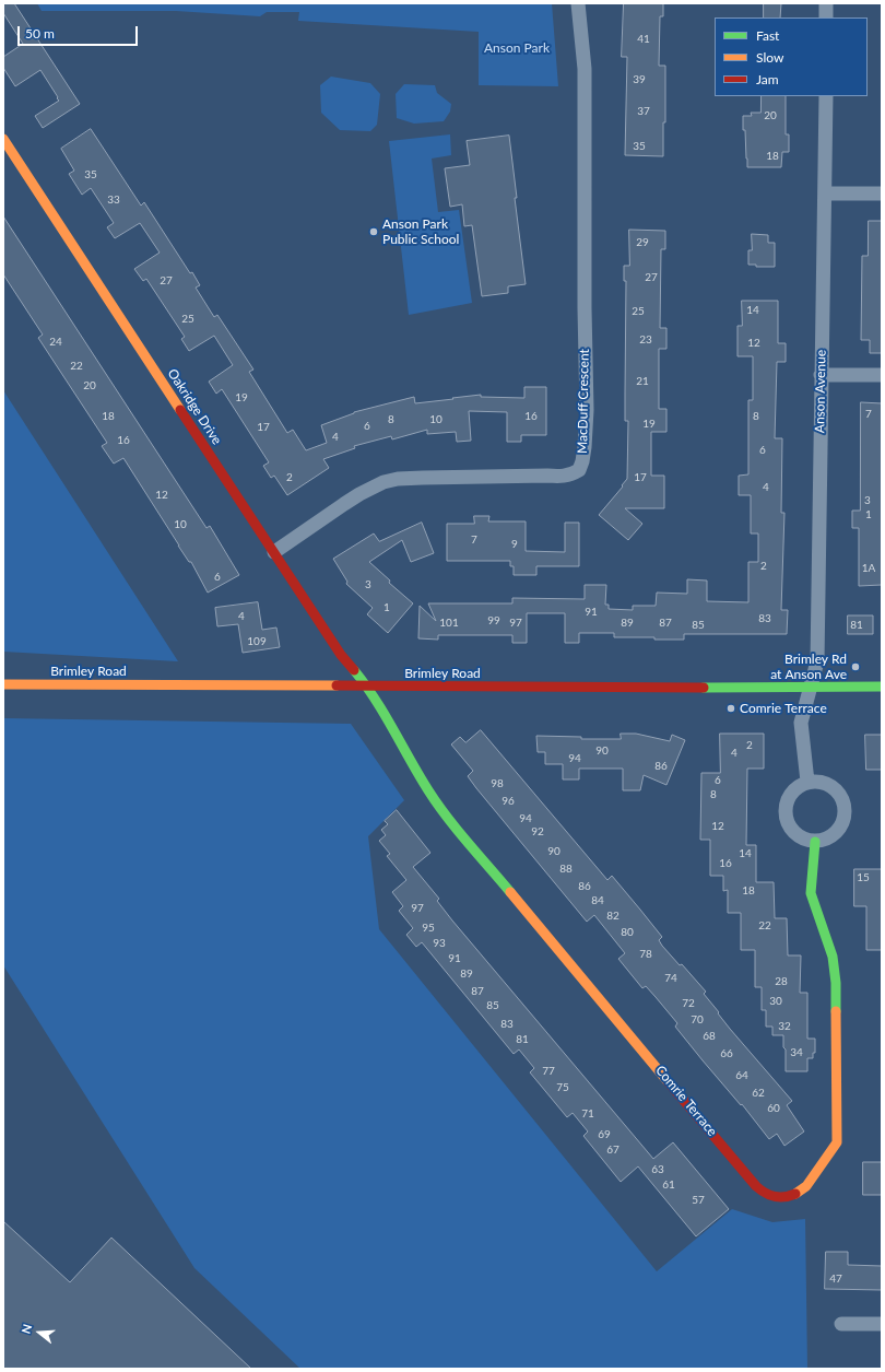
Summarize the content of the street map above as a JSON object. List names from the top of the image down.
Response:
{
  "streets": {
    "street": [
      "Anson Avenue",
      "MacDuff Crescent",
      "Oakridge Drive",
      "Brimley Road",
      "Comrie Terrace"
    ]
  },
  "crossings": [
    ["Anson Avenue", "Brimley Road"],
    ["MacDuff Crescent", "Oakridge Drive"],
    ["Oakridge Drive", "Brimley Road"],
    ["Oakridge Drive", "Comrie Terrace"],
    ["Brimley Road", "Comrie Terrace"]
  ],
  "parks": ["Anson Park"],
  "places": ["Anson Park Public School", "Brimley Rd at Anson Ave", "Comrie Terrace"],
  "house_numbers": [
    "41",
    "39",
    "37",
    "20",
    "35",
    "18",
    "35",
    "33",
    "29",
    "27",
    "27",
    "14",
    "25",
    "25",
    "23",
    "24",
    "12",
    "22",
    "21",
    "20",
    "19",
    "7",
    "18",
    "16",
    "8",
    "8",
    "10",
    "19",
    "6",
    "17",
    "4",
    "16",
    "6",
    "2",
    "17",
    "4",
    "12",
    "3",
    "1",
    "10",
    "7",
    "9",
    "2",
    "1A",
    "6",
    "3",
    "1",
    "91",
    "4",
    "83",
    "99",
    "101",
    "97",
    "89",
    "87",
    "85",
    "81",
    "109",
    "2",
    "90",
    "4",
    "94",
    "86",
    "6",
    "98",
    "8",
    "96",
    "94",
    "12",
    "92",
    "90",
    "14",
    "16",
    "88",
    "15",
    "86",
    "18",
    "84",
    "97",
    "82",
    "22",
    "95",
    "80",
    "93",
    "78",
    "91",
    "89",
    "74",
    "28",
    "87",
    "30",
    "72",
    "85",
    "70",
    "83",
    "32",
    "68",
    "81",
    "34",
    "66",
    "77",
    "64",
    "75",
    "62",
    "60",
    "71",
    "69",
    "67",
    "63",
    "61",
    "57",
    "47"
  ],
  "legend": ["Fast", "Slow", "Jam"],
  "scale_bar": "50 m",
  "north": "left"
}
